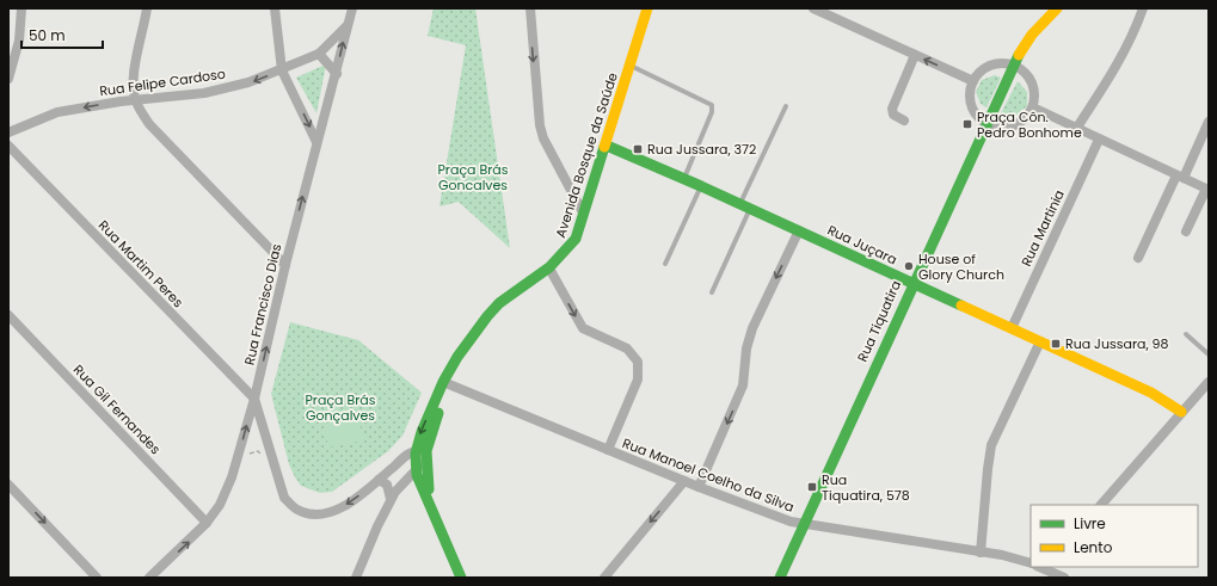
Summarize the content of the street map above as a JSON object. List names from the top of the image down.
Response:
{
  "streets": {
    "street": [
      "Rua Felipe Cardoso",
      "Avenida Bosque da Saúde",
      "Rua Martinia",
      "Rua Juçara",
      "Rua Martim Peres",
      "Rua Francisco Dias",
      "Rua Tiquatira",
      "Rua Gil Fernandes",
      "Rua Manoel Coelho da Silva"
    ]
  },
  "crossings": [
    ["Rua Felipe Cardoso", "Rua Francisco Dias"],
    ["Avenida Bosque da Saúde", "Rua Juçara"],
    ["Avenida Bosque da Saúde", "Rua Manoel Coelho da Silva"],
    ["Rua Martinia", "Rua Juçara"],
    ["Rua Juçara", "Rua Tiquatira"],
    ["Rua Martim Peres", "Rua Francisco Dias"],
    ["Rua Francisco Dias", "Rua Gil Fernandes"],
    ["Rua Tiquatira", "Rua Manoel Coelho da Silva"]
  ],
  "one_way": ["Rua Felipe Cardoso", "Rua Francisco Dias"],
  "parks": ["Praça Brás Goncalves", "Praça Brás Gonçalves"],
  "places": {
    "transit": [
      "Praça Côn. Pedro Bonhome",
      "Rua Jussara, 372",
      "Rua Jussara, 98",
      "Rua Tiquatira, 578"
    ],
    "other": ["House of Glory Church"]
  },
  "legend": ["Livre", "Lento"],
  "scale_bar": "50 m"
}
